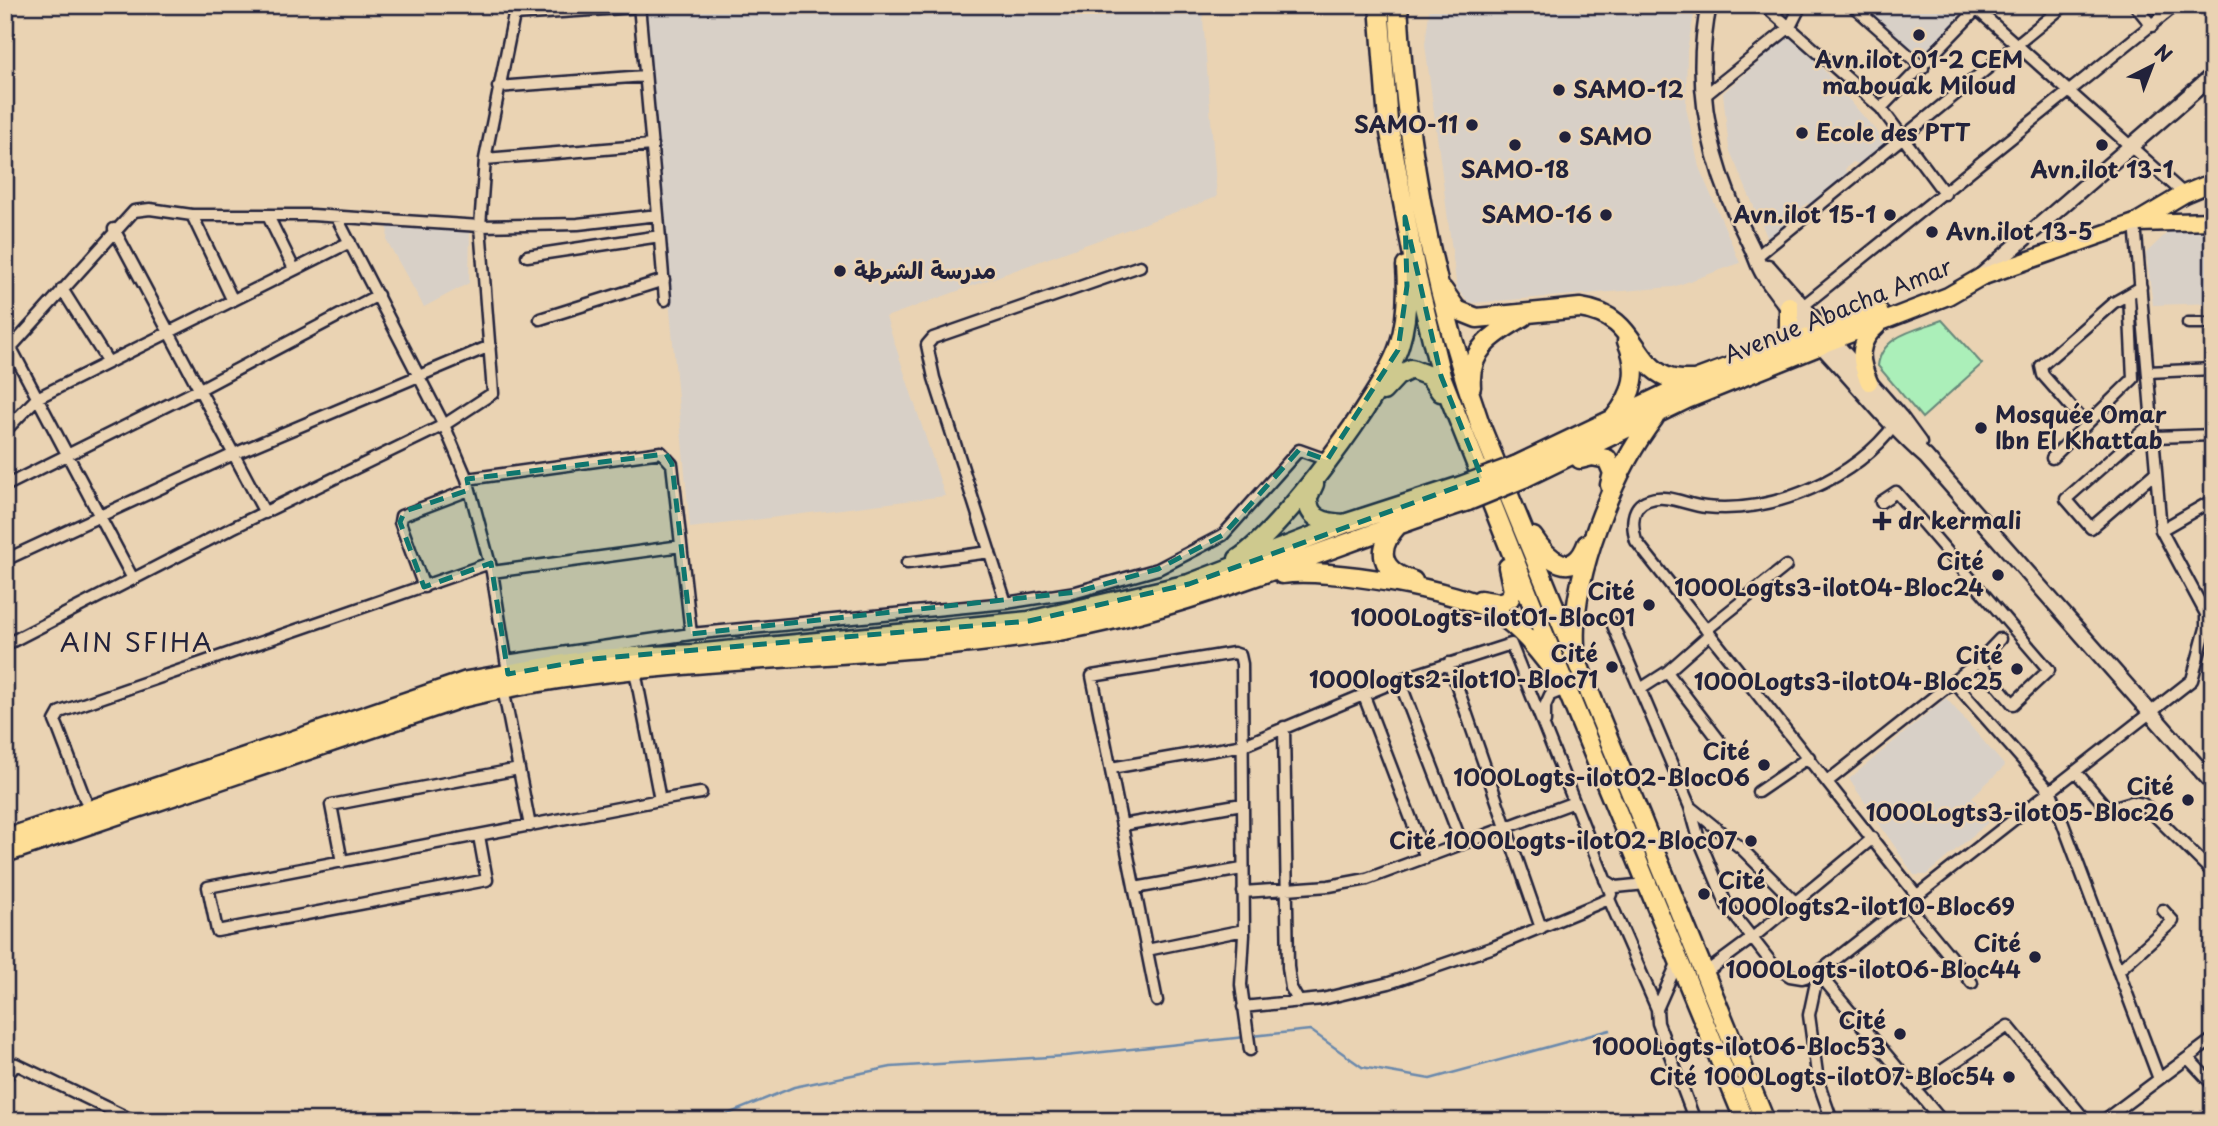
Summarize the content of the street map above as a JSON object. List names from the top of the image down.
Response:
{
  "streets": {
    "highway": ["Avenue Abacha Amar"]
  },
  "districts": ["AIN SFIHA"],
  "places": {
    "other": [
      "Avn.ilot 01-2 CEM mabouak Miloud",
      "SAMO-12",
      "SAMO-11",
      "Ecole des PTT",
      "SAMO",
      "SAMO-18",
      "Avn.ilot 13-1",
      "SAMO-16",
      "Avn.ilot 15-1",
      "Avn.ilot 13-5",
      "مدرسة الشرطة",
      "Mosquée Omar Ibn El Khattab",
      "Cité 1000Logts3-ilot04-Bloc24",
      "Cité 1000Logts-ilot01-Bloc01",
      "Cité 1000logts2-ilot10-Bloc71",
      "Cité 1000Logts3-ilot04-Bloc25",
      "Cité 1000Logts-ilot02-Bloc06",
      "Cité 1000Logts3-ilot05-Bloc26",
      "Cité 1000Logts-ilot02-Bloc07",
      "Cité 1000logts2-ilot10-Bloc69",
      "Cité 1000Logts-ilot06-Bloc44",
      "Cité 1000Logts-ilot06-Bloc53",
      "Cité 1000Logts-ilot07-Bloc54"
    ],
    "health": ["dr kermali"]
  },
  "north": "top right"
}
